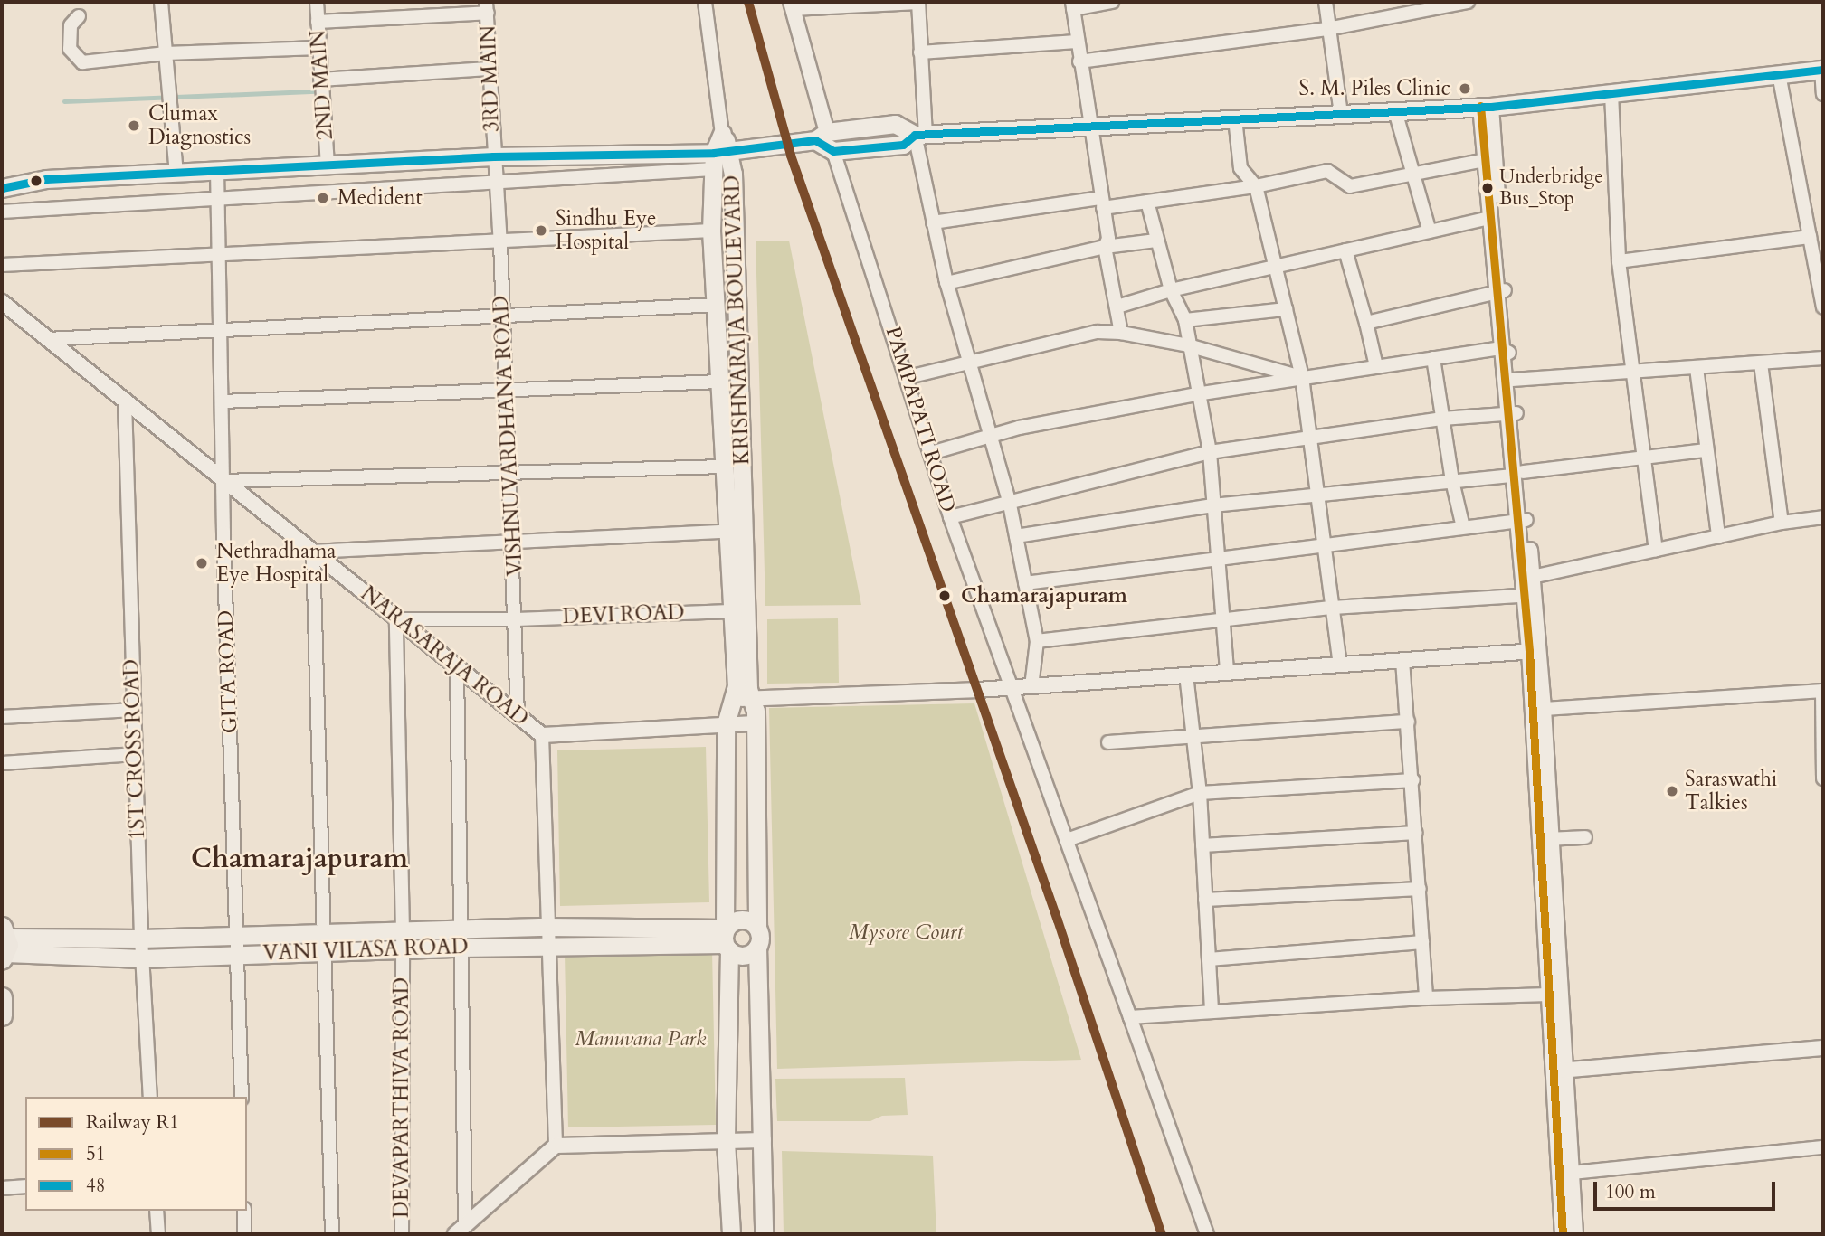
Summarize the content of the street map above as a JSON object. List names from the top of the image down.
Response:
{
  "streets": {
    "main road": ["KRISHNARAJA BOULEVARD", "VANI VILASA ROAD"],
    "street": [
      "3RD MAIN",
      "2ND MAIN",
      "PAMPAPATI ROAD",
      "VISHNUVARDHANA ROAD",
      "DEVI ROAD",
      "NARASARAJA ROAD",
      "GITA ROAD",
      "1ST CROSS ROAD",
      "DEVAPARTHIVA ROAD"
    ]
  },
  "crossings": [
    ["3RD MAIN", "VISHNUVARDHANA ROAD"],
    ["KRISHNARAJA BOULEVARD", "DEVI ROAD"],
    ["KRISHNARAJA BOULEVARD", "NARASARAJA ROAD"],
    ["KRISHNARAJA BOULEVARD", "VANI VILASA ROAD"],
    ["VISHNUVARDHANA ROAD", "DEVI ROAD"],
    ["VISHNUVARDHANA ROAD", "NARASARAJA ROAD"],
    ["DEVI ROAD", "NARASARAJA ROAD"],
    ["DEVI ROAD", "DEVAPARTHIVA ROAD"],
    ["NARASARAJA ROAD", "GITA ROAD"],
    ["NARASARAJA ROAD", "1ST CROSS ROAD"],
    ["NARASARAJA ROAD", "DEVAPARTHIVA ROAD"],
    ["GITA ROAD", "VANI VILASA ROAD"],
    ["1ST CROSS ROAD", "VANI VILASA ROAD"],
    ["VANI VILASA ROAD", "DEVAPARTHIVA ROAD"]
  ],
  "districts": ["Chamarajapuram"],
  "parks": ["Mysore Court", "Manuvana Park"],
  "places": [
    "S. M. Piles Clinic",
    "Clumax Diagnostics",
    "Underbridge Bus_Stop",
    "Medident",
    "Sindhu Eye Hospital",
    "Nethradhama Eye Hospital",
    "Chamarajapuram",
    "Saraswathi Talkies"
  ],
  "lines": ["rail line R1", "transit line 48", "transit line 51"],
  "legend": ["Railway R1", "51", "48"],
  "scale_bar": "100 m"
}
